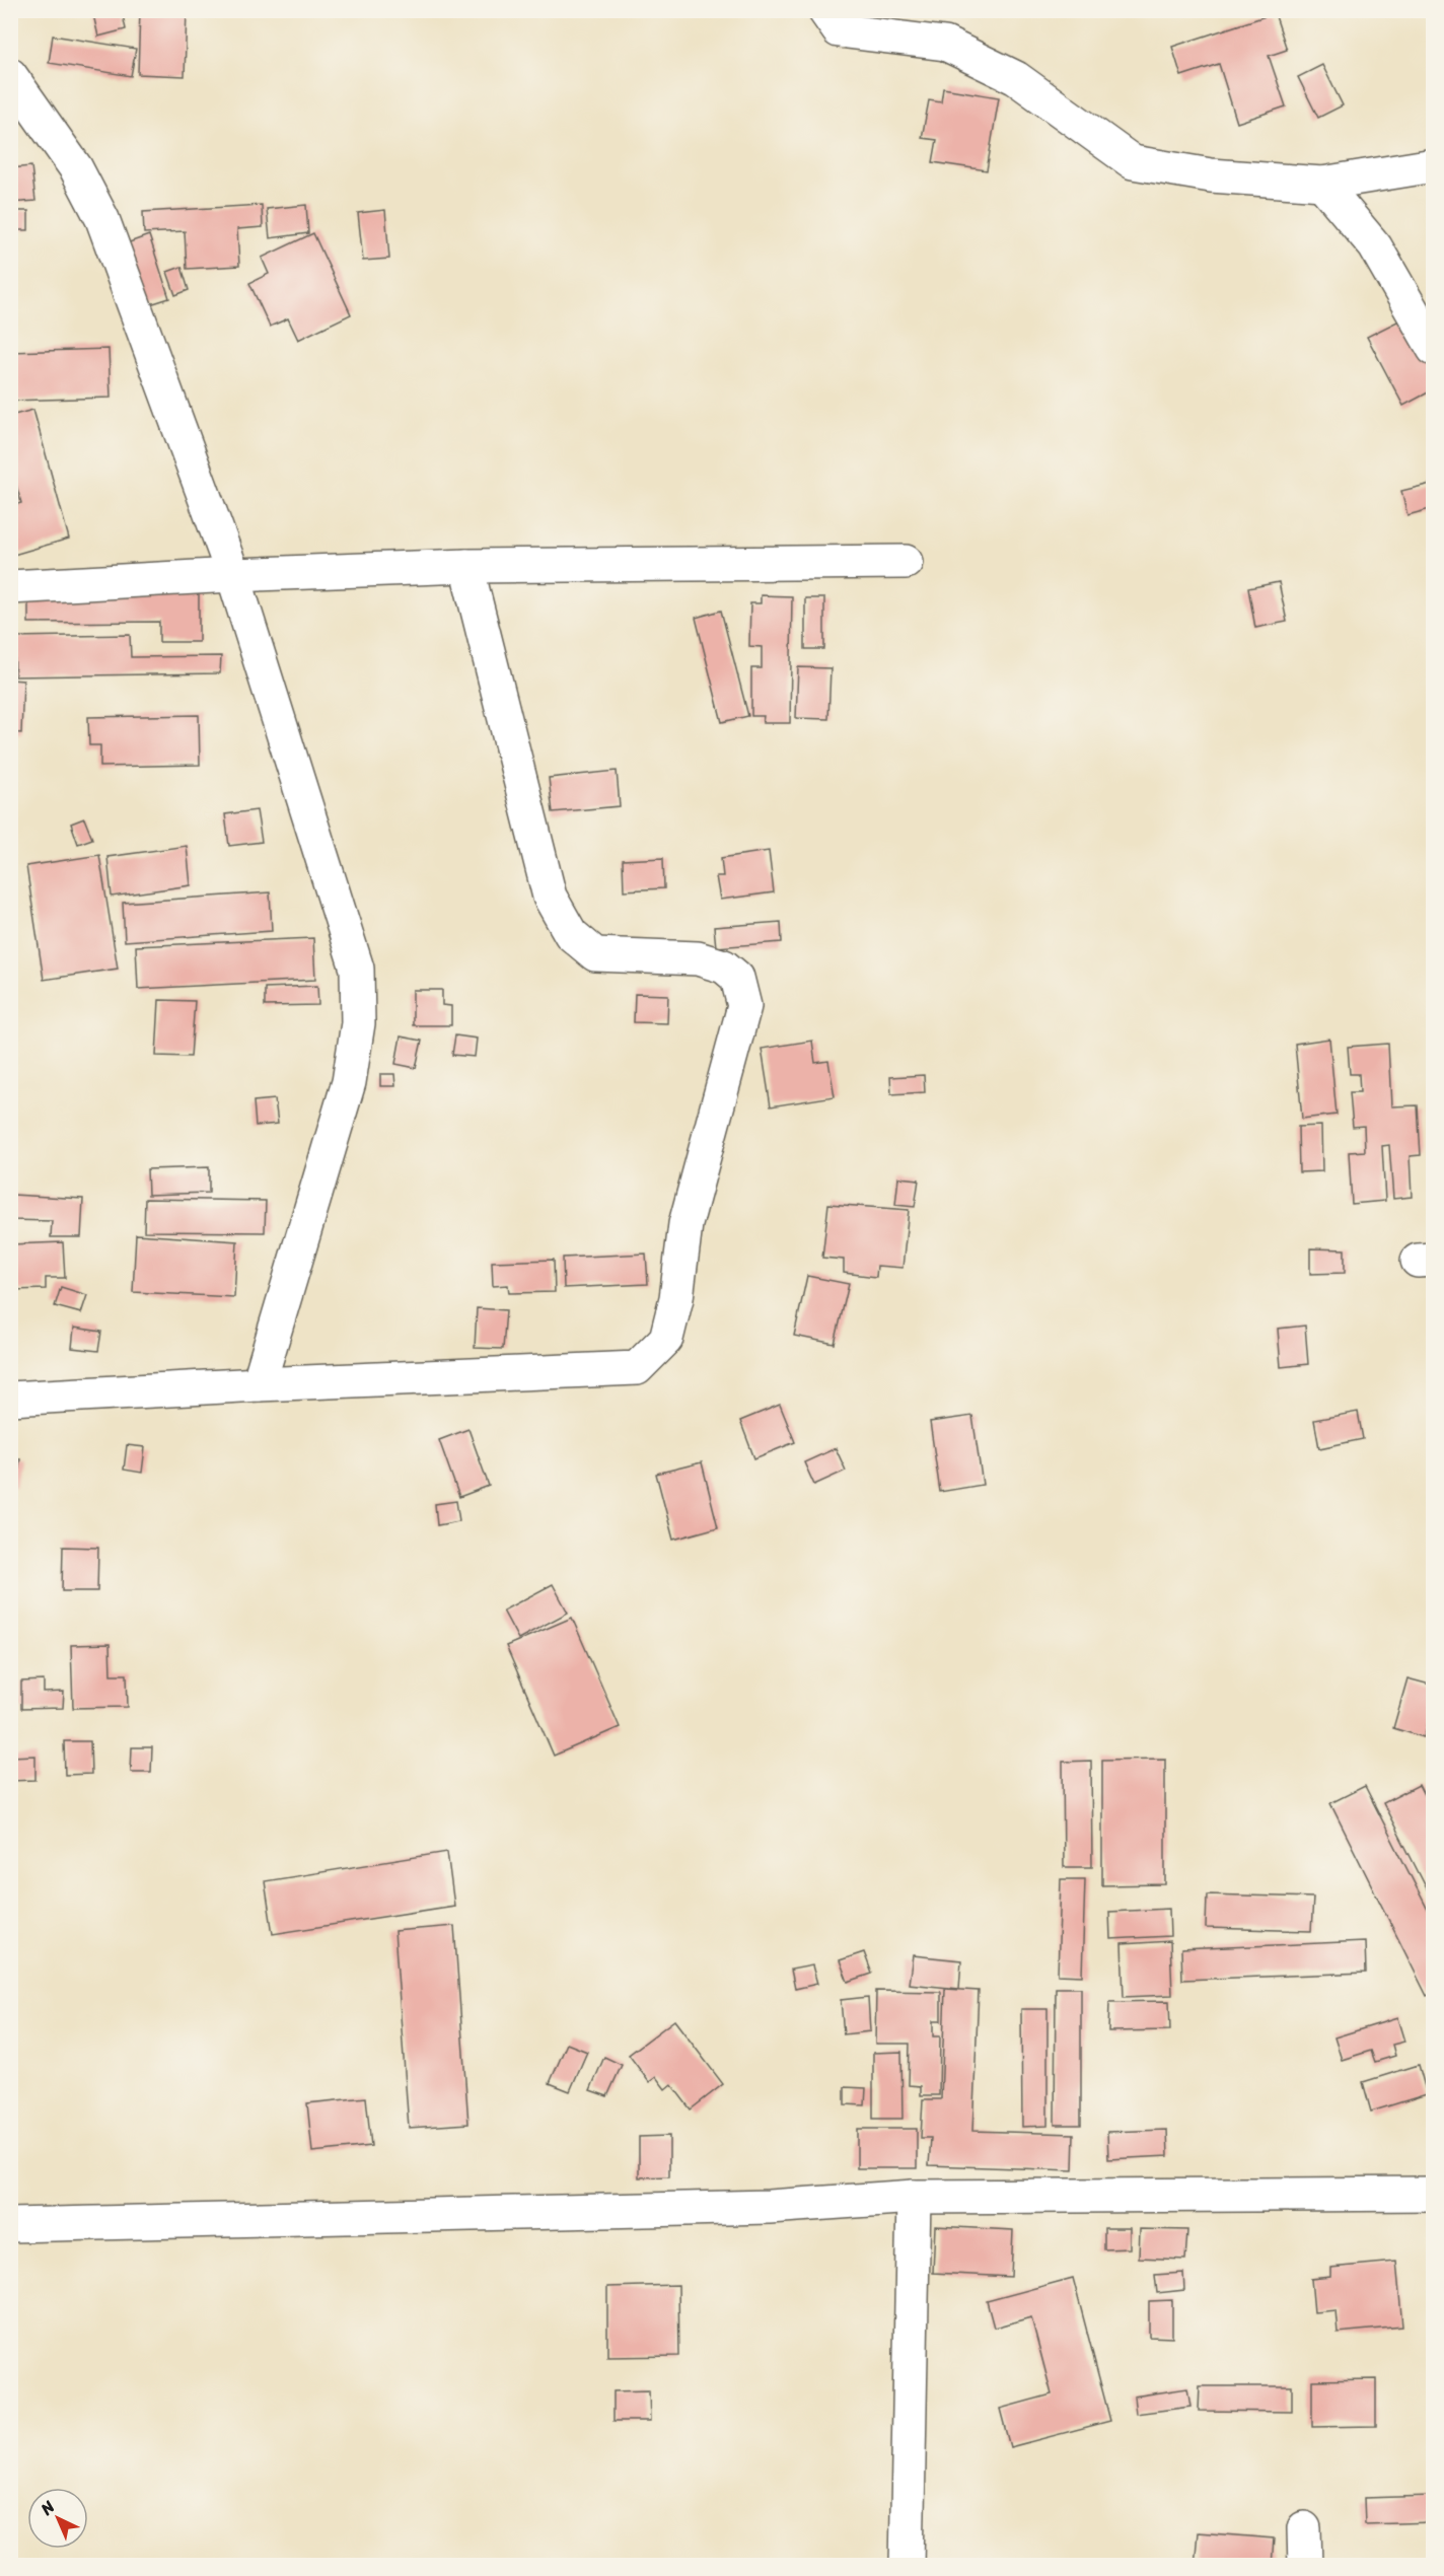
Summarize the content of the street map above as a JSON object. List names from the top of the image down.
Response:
{
  "north": "top left"
}
